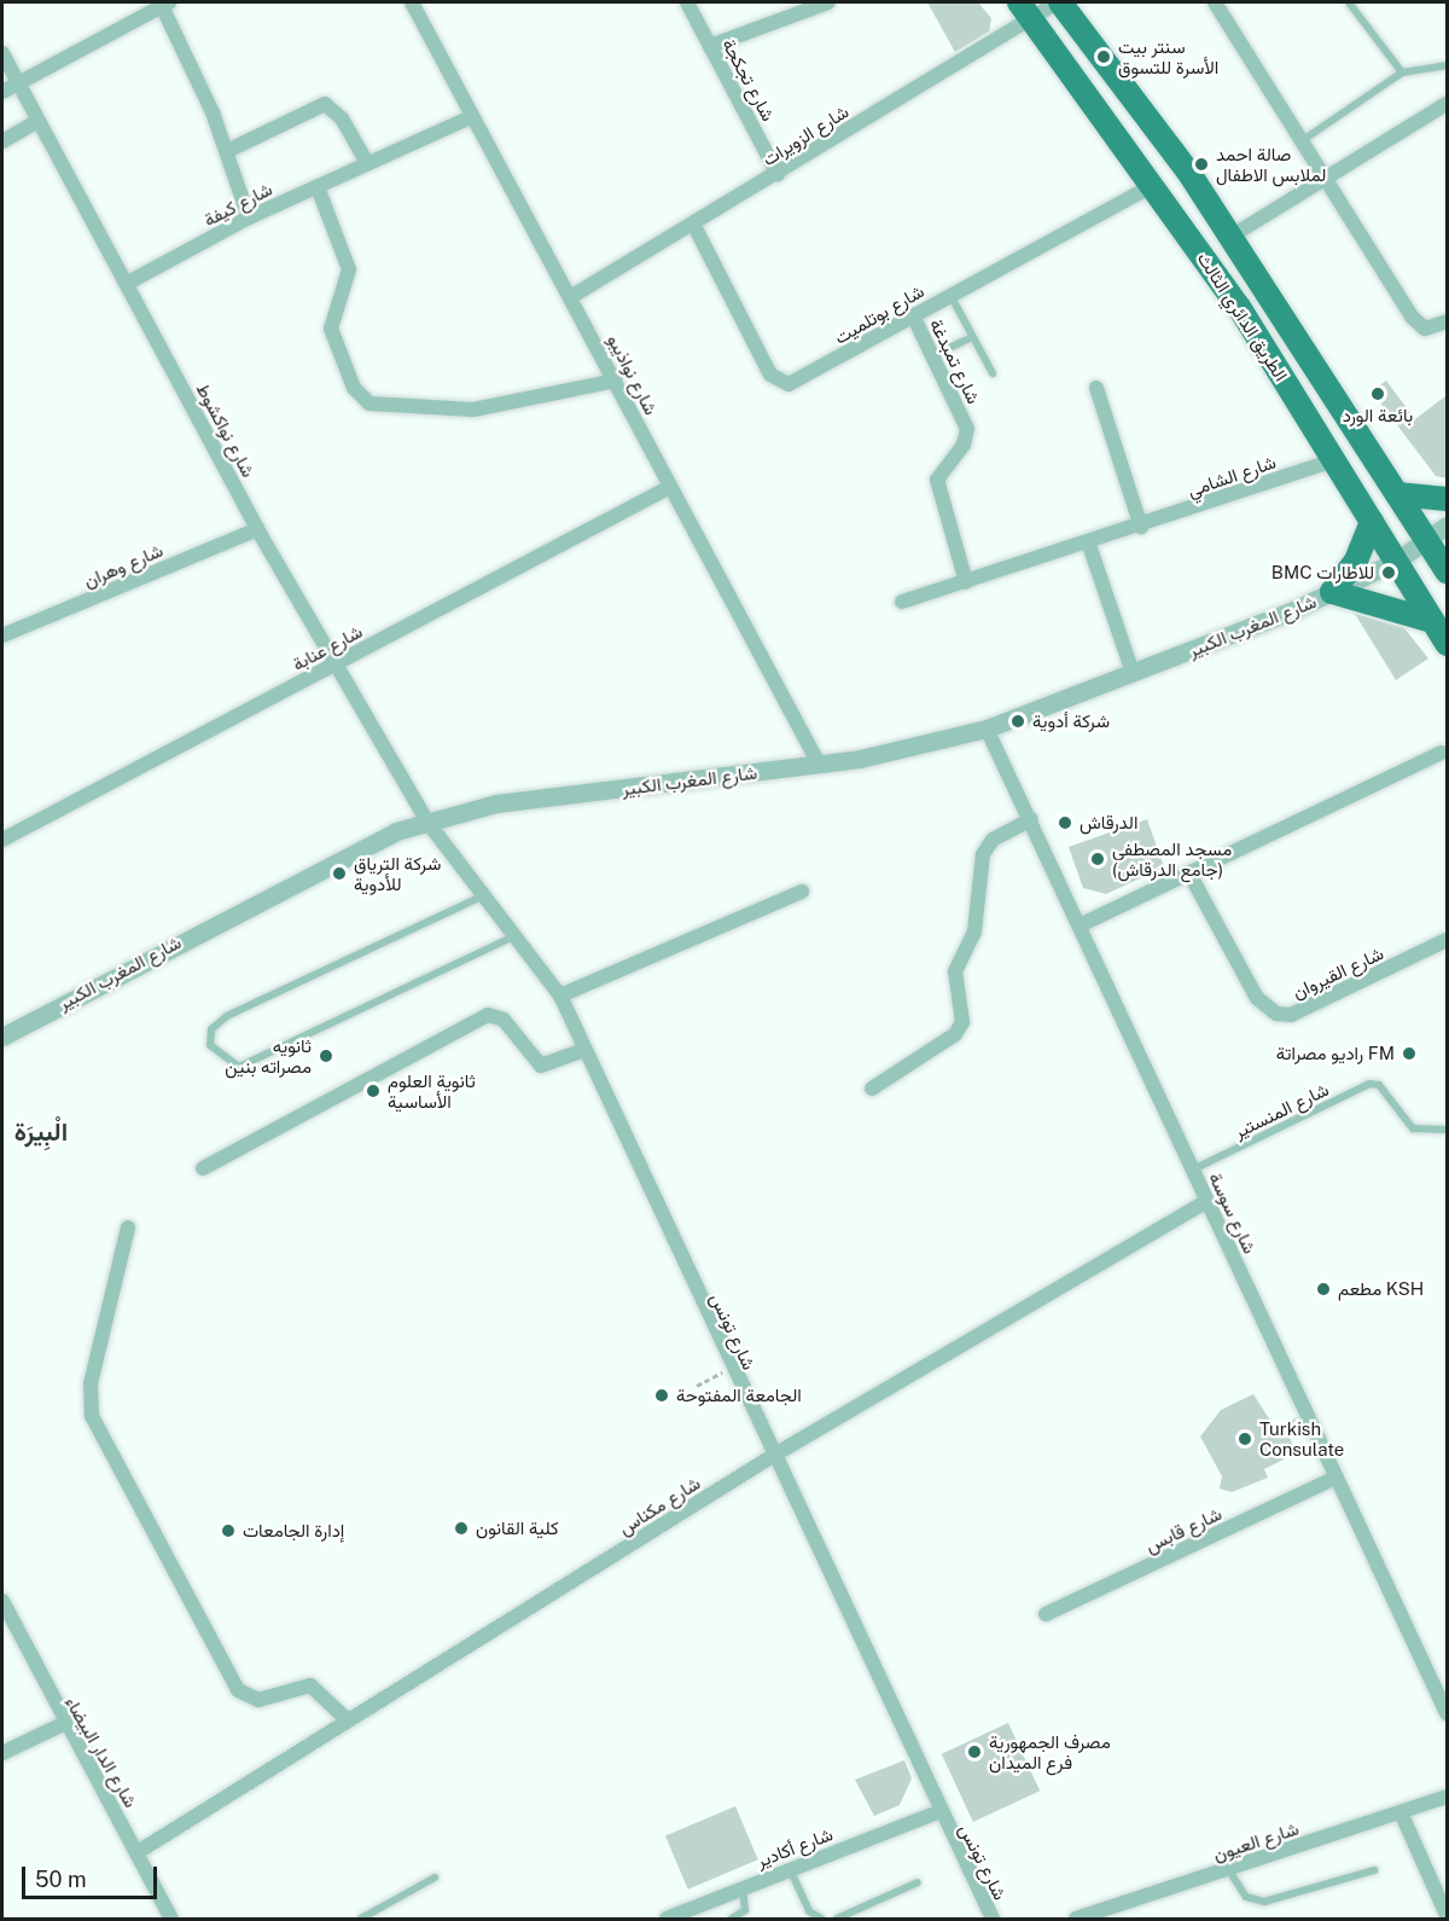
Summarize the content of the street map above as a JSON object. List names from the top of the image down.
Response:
{
  "streets": {
    "main road": ["الطريق الدائري الثالث"],
    "street": [
      "شارع تجكجة",
      "شارع الزويرات",
      "شارع كيفة",
      "شارع بوتلميت",
      "شارع تمبدغة",
      "شارع نواذيبو",
      "شارع نواكشوط",
      "شارع الشامي",
      "شارع وهران",
      "شارع المغرب الكبير",
      "شارع عنابة",
      "شارع القيروان",
      "شارع سوسة",
      "شارع تونس",
      "شارع مكناس",
      "شارع قابس",
      "شارع الدار البيضاء",
      "شارع العيون",
      "شارع أكادير"
    ],
    "lane": ["شارع المنستير"]
  },
  "crossings": [
    ["شارع تجكجة", "شارع الزويرات"],
    ["شارع الزويرات", "شارع بوتلميت"],
    ["شارع الزويرات", "الطريق الدائري الثالث"],
    ["شارع الزويرات", "شارع نواذيبو"],
    ["شارع كيفة", "شارع نواذيبو"],
    ["شارع كيفة", "شارع نواكشوط"],
    ["شارع بوتلميت", "الطريق الدائري الثالث"],
    ["شارع بوتلميت", "شارع تمبدغة"],
    ["الطريق الدائري الثالث", "شارع الشامي"],
    ["الطريق الدائري الثالث", "شارع المغرب الكبير"],
    ["شارع تمبدغة", "شارع الشامي"],
    ["شارع نواذيبو", "شارع المغرب الكبير"],
    ["شارع نواذيبو", "شارع عنابة"],
    ["شارع نواكشوط", "شارع وهران"],
    ["شارع نواكشوط", "شارع المغرب الكبير"],
    ["شارع نواكشوط", "شارع عنابة"],
    ["شارع نواكشوط", "شارع تونس"],
    ["شارع المغرب الكبير", "شارع سوسة"],
    ["شارع المغرب الكبير", "شارع تونس"],
    ["شارع المنستير", "شارع سوسة"],
    ["شارع سوسة", "شارع مكناس"],
    ["شارع سوسة", "شارع قابس"],
    ["شارع تونس", "شارع مكناس"],
    ["شارع تونس", "شارع أكادير"],
    ["شارع مكناس", "شارع الدار البيضاء"]
  ],
  "districts": ["الْبِيرَة"],
  "places": [
    "سنتر بيت الأسرة للتسوق",
    "صالة احمد لملابس الاطفال",
    "بائعة الورد",
    "BMC للاطارات",
    "شركة أدوية",
    "الدرقاش",
    "مسجد المصطفى (جامع الدرقاش)",
    "شركة الترياق للأدوية",
    "راديو مصراتة FM",
    "ثانويه مصراته بنين",
    "ثانوية العلوم الأساسية",
    "مطعم KSH",
    "الجامعة المفتوحة",
    "Turkish Consulate",
    "كلية القانون",
    "إدارة الجامعات",
    "مصرف الجمهورية فرع الميدان"
  ],
  "scale_bar": "50 m"
}
